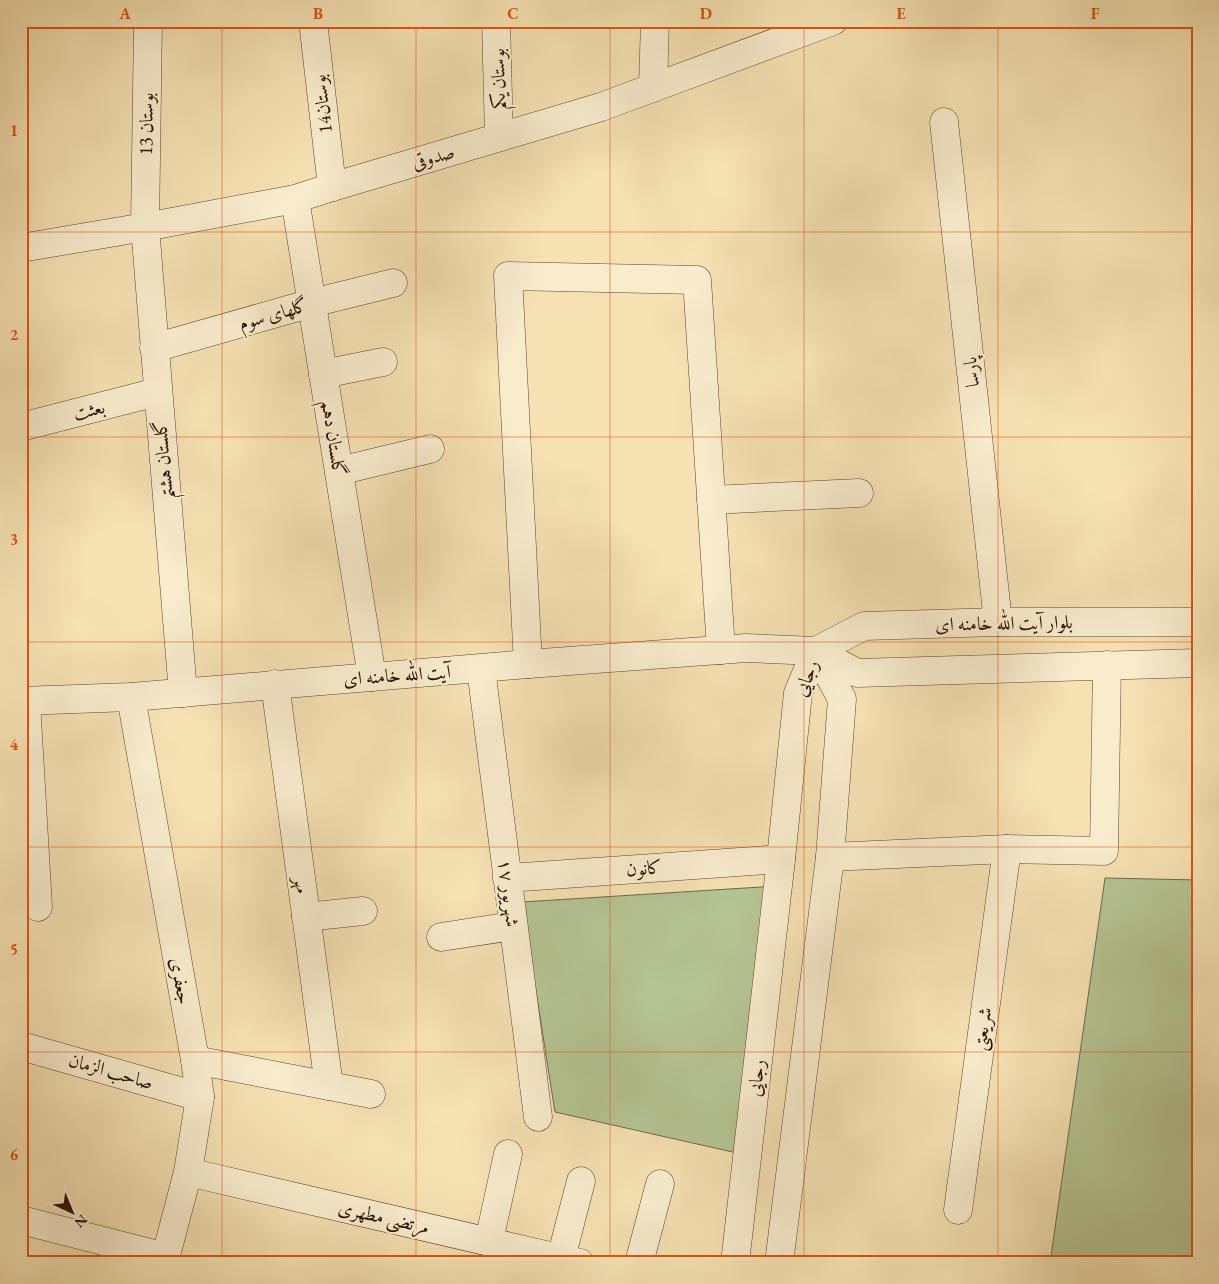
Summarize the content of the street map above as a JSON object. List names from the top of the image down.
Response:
{
  "streets": {
    "street": [
      "بوستان یکم",
      "بوستان14",
      "بوستان 13",
      "صدوقی",
      "گلهای سوم",
      "پارسا",
      "بعثت",
      "گلستان دهم",
      "گلستان هشتم",
      "بلوار آیت الله خامنه ای",
      "آیت الله خامنه ای",
      "رجایی",
      "کانون",
      "مهر",
      "۱۷ شهریور",
      "جعفری",
      "شریعتی",
      "صاحب الزمان",
      "مرتضی مطهری"
    ]
  },
  "crossings": [
    ["بوستان یکم", "صدوقی"],
    ["بوستان14", "صدوقی"],
    ["بوستان 13", "صدوقی"],
    ["بوستان 13", "گلستان هشتم"],
    ["صدوقی", "گلستان دهم"],
    ["صدوقی", "گلستان هشتم"],
    ["گلهای سوم", "گلستان دهم"],
    ["گلهای سوم", "گلستان هشتم"],
    ["پارسا", "بلوار آیت الله خامنه ای"],
    ["بعثت", "گلستان هشتم"],
    ["گلستان دهم", "آیت الله خامنه ای"],
    ["گلستان هشتم", "آیت الله خامنه ای"],
    ["بلوار آیت الله خامنه ای", "آیت الله خامنه ای"],
    ["بلوار آیت الله خامنه ای", "رجایی"],
    ["آیت الله خامنه ای", "مهر"],
    ["آیت الله خامنه ای", "۱۷ شهریور"],
    ["آیت الله خامنه ای", "جعفری"],
    ["رجایی", "کانون"],
    ["کانون", "۱۷ شهریور"],
    ["جعفری", "صاحب الزمان"],
    ["جعفری", "مرتضی مطهری"]
  ],
  "north": "bottom right",
  "grid": {
    "columns": [
      "A",
      "B",
      "C",
      "D",
      "E",
      "F"
    ],
    "rows": [
      "1",
      "2",
      "3",
      "4",
      "5",
      "6"
    ]
  }
}
